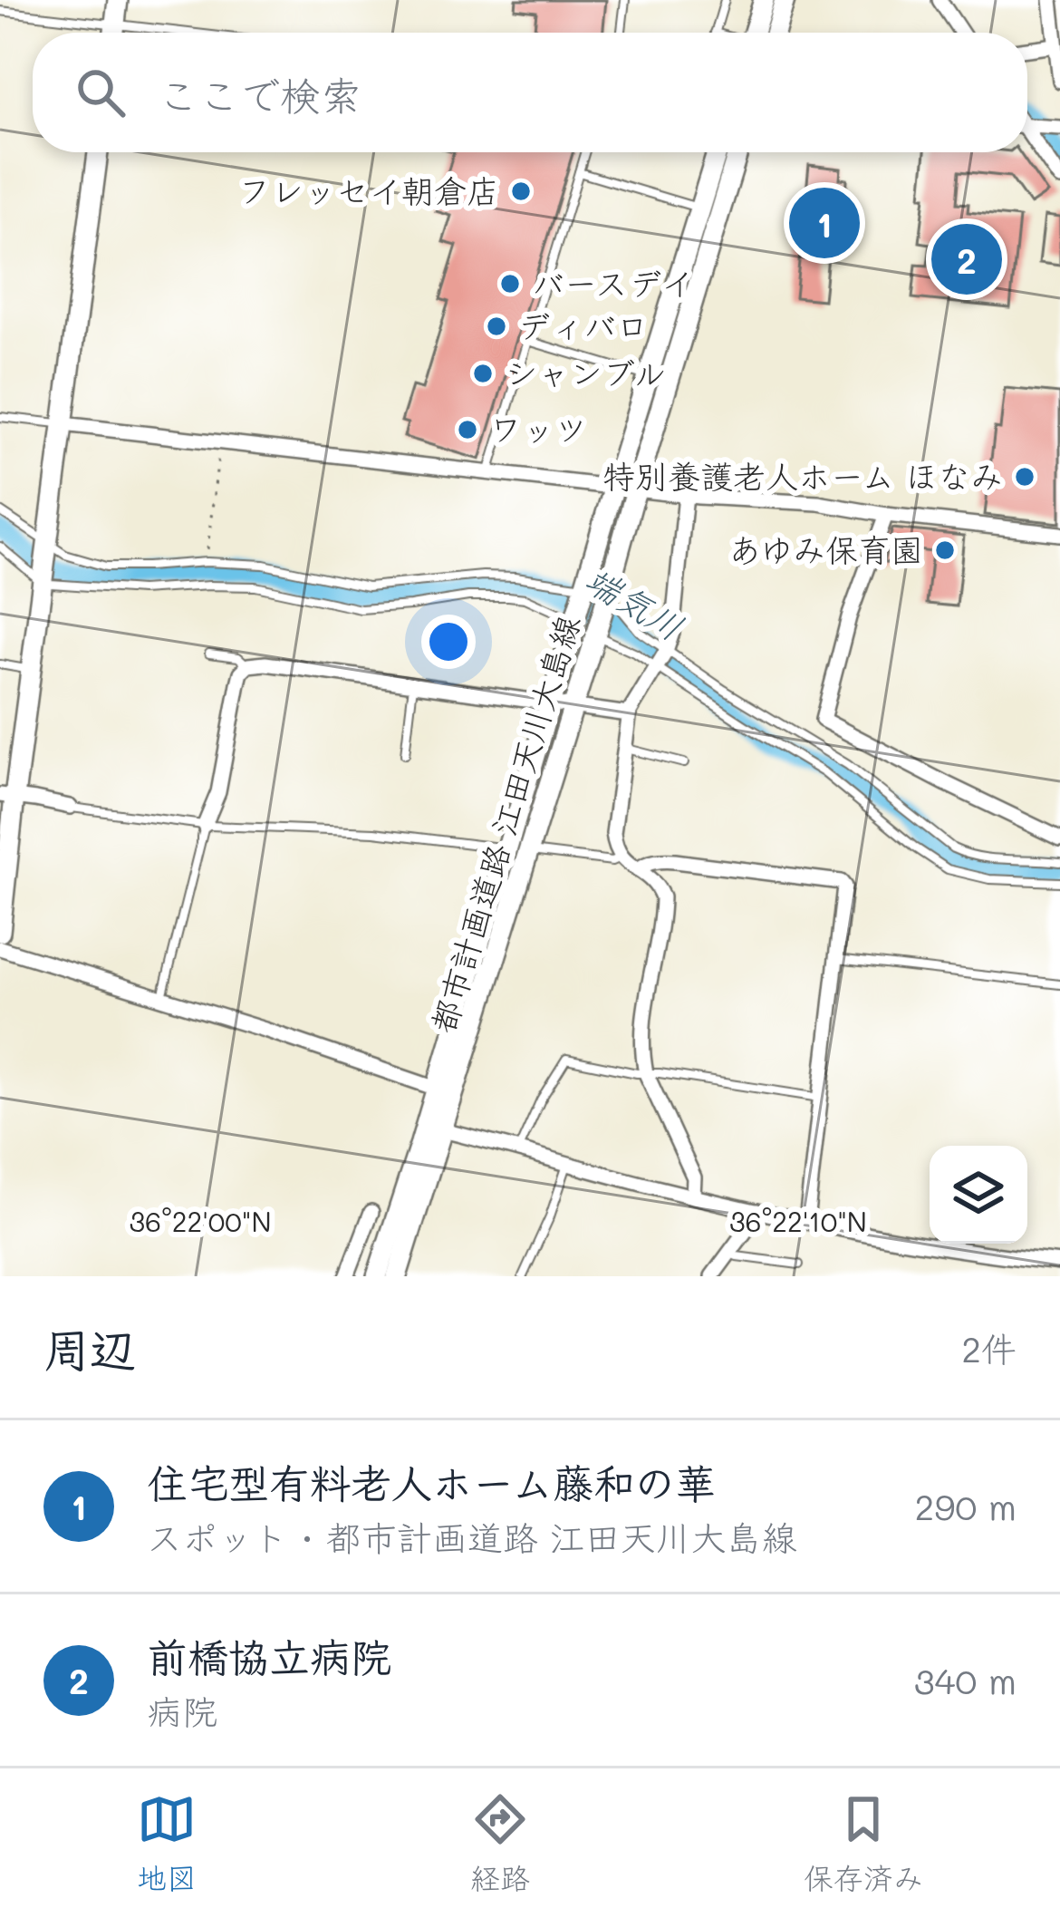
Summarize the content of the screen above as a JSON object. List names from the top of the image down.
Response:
{
  "streets": {
    "street": ["都市計画道路 江田天川大島線"]
  },
  "water": ["端気川"],
  "places": [
    "フレッセイ朝倉店",
    "バースデイ",
    "ディバロ",
    "シャンブル",
    "ワッツ",
    "特別養護老人ホーム ほなみ",
    "あゆみ保育園"
  ],
  "page": {
    "search": "ここで検索",
    "pins": ["1", "2"],
    "heading": ["周辺", "2件"],
    "list": [
      {
        "mark": "1",
        "name": "住宅型有料老人ホーム藤和の華",
        "note": "スポット · 都市計画道路 江田天川大島線",
        "value": "290 m"
      },
      {
        "mark": "2",
        "name": "前橋協立病院",
        "note": "病院",
        "value": "340 m"
      }
    ],
    "nav": ["地図", "経路", "保存済み"]
  },
  "coordinates": ["36°22'00\"N", "36°22'10\"N"]
}
